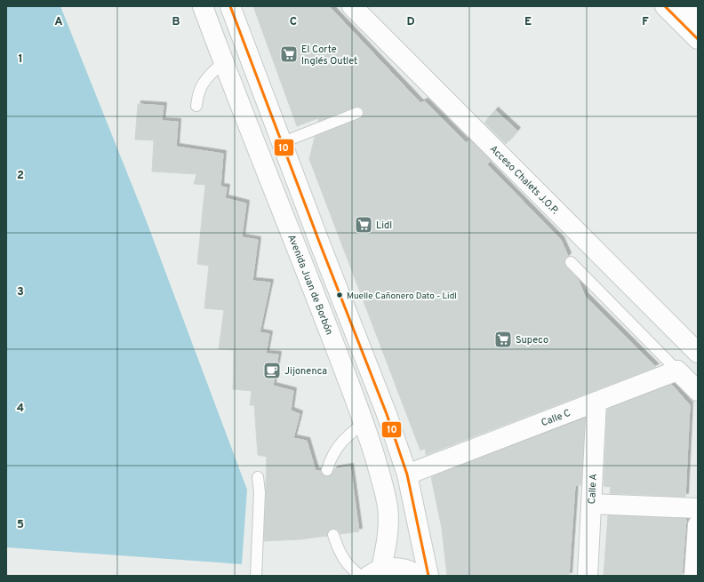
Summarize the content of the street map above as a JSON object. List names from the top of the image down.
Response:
{
  "streets": {
    "street": [
      "Acceso Chalets J.O.P.",
      "Avenida Juan de Borbón",
      "Calle C",
      "Calle A"
    ]
  },
  "crossings": [
    ["Calle C", "Calle A"]
  ],
  "places": {
    "supermarket": ["El Corte Inglés Outlet", "Lidl", "Supeco"],
    "other": ["Muelle Cañonero Dato - Lidl"],
    "cafe": ["Jijonenca"]
  },
  "lines": ["transit line 10"],
  "grid": {
    "columns": [
      "A",
      "B",
      "C",
      "D",
      "E",
      "F"
    ],
    "rows": [
      "1",
      "2",
      "3",
      "4",
      "5"
    ]
  }
}
